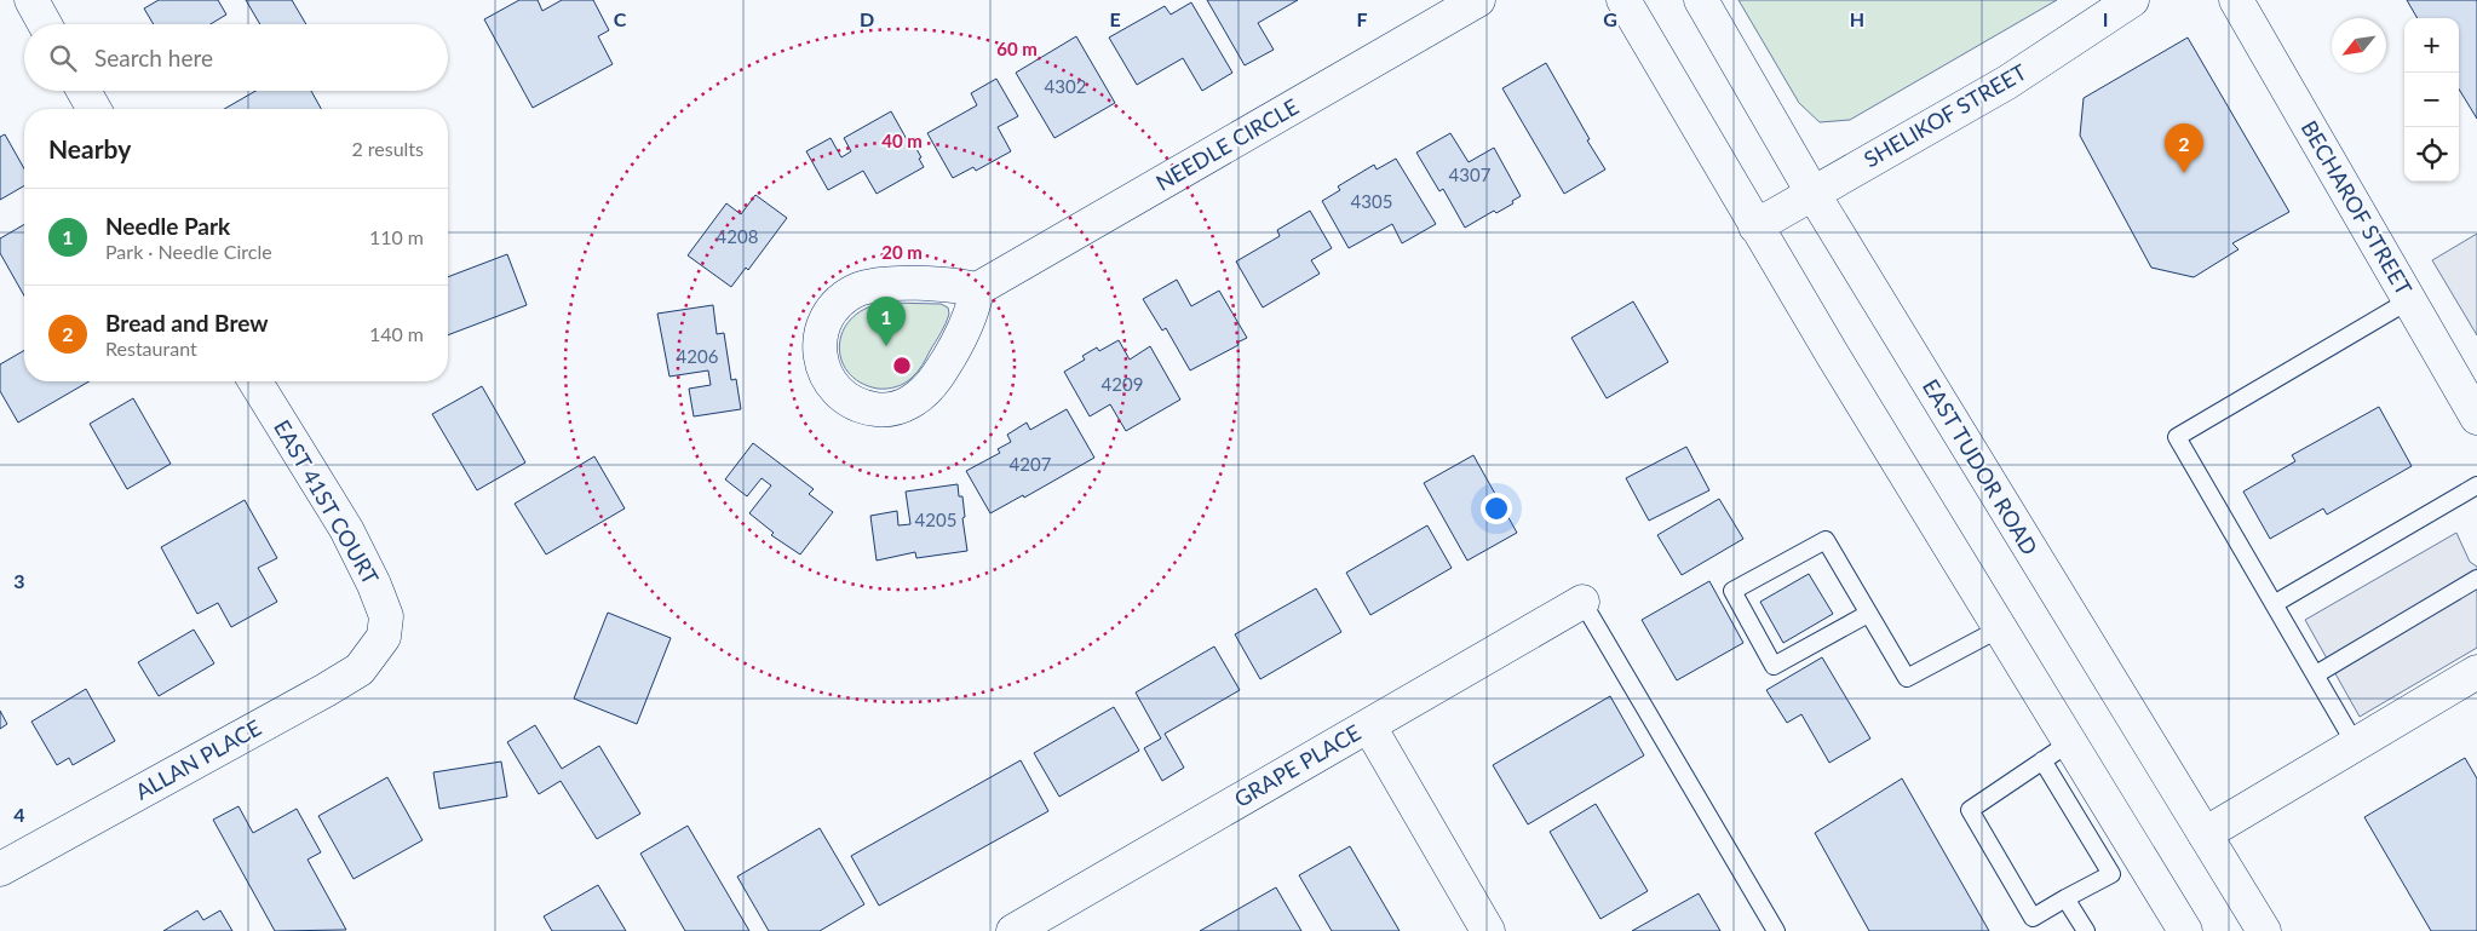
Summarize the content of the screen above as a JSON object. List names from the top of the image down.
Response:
{
  "streets": {
    "street": [
      "SHELIKOF STREET",
      "NEEDLE CIRCLE",
      "BECHAROF STREET",
      "EAST TUDOR ROAD",
      "EAST 41ST COURT",
      "ALLAN PLACE",
      "GRAPE PLACE"
    ]
  },
  "crossings": [
    ["SHELIKOF STREET", "EAST TUDOR ROAD"],
    ["EAST 41ST COURT", "ALLAN PLACE"]
  ],
  "house_numbers": [
    "4302",
    "4307",
    "4305",
    "4208",
    "4206",
    "4209",
    "4207",
    "4205"
  ],
  "north": "bottom left",
  "page": {
    "map_buttons": ["+", "−"],
    "search": "Search here",
    "heading": ["Nearby", "2 results"],
    "pins": ["2", "1"],
    "list": [
      {
        "mark": "1",
        "name": "Needle Park",
        "note": "Park · Needle Circle",
        "value": "110 m"
      },
      {
        "mark": "2",
        "name": "Bread and Brew",
        "note": "Restaurant",
        "value": "140 m"
      }
    ]
  },
  "grid": {
    "columns": [
      "C",
      "D",
      "E",
      "F",
      "G",
      "H",
      "I"
    ],
    "rows": ["3", "4"]
  },
  "rings": ["60 m", "40 m", "20 m"]
}
